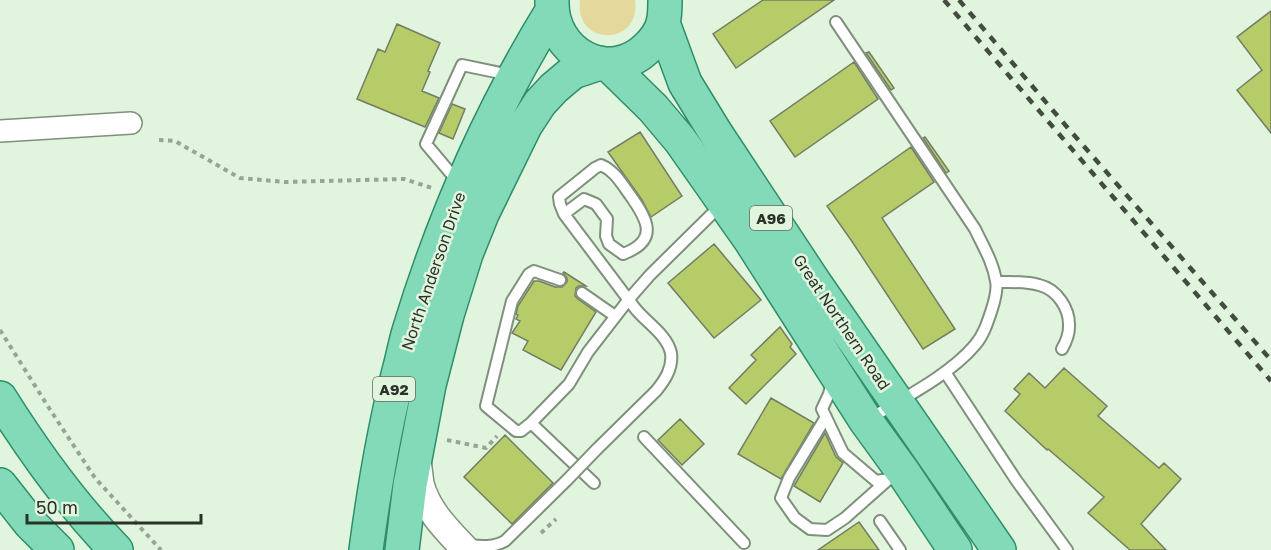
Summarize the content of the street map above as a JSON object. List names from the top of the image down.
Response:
{
  "streets": {
    "main road": [
      "A96",
      "North Anderson Drive",
      "Great Northern Road",
      "A92"
    ]
  },
  "crossings": [
    ["A96", "North Anderson Drive"],
    ["A96", "Great Northern Road"],
    ["A96", "A92"],
    ["North Anderson Drive", "A92"],
    ["Great Northern Road", "A92"]
  ],
  "scale_bar": "50 m"
}
